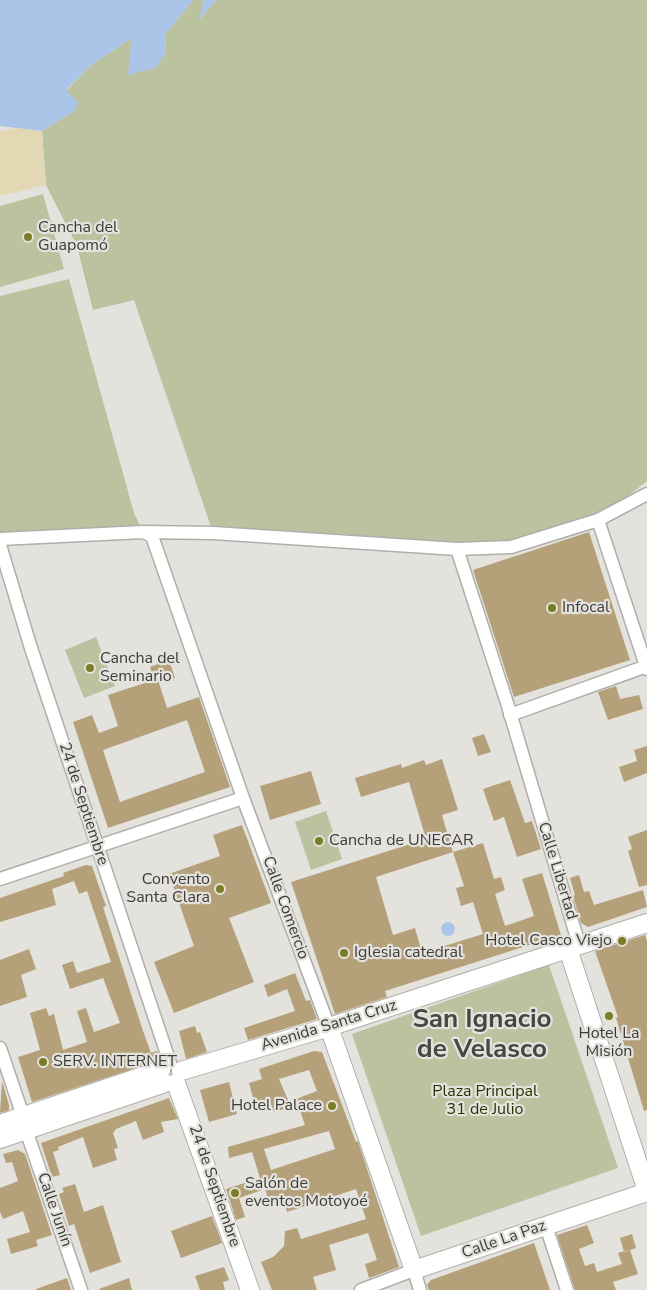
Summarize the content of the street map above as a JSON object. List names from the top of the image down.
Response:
{
  "streets": {
    "main road": [
      "24 de Septiembre",
      "Calle Comercio",
      "Avenida Santa Cruz",
      "Calle La Paz"
    ],
    "street": ["Calle Libertad", "Calle Junín"]
  },
  "crossings": [
    ["24 de Septiembre", "Avenida Santa Cruz"],
    ["Calle Libertad", "Avenida Santa Cruz"],
    ["Calle Comercio", "Avenida Santa Cruz"],
    ["Calle Comercio", "Calle La Paz"],
    ["Avenida Santa Cruz", "Calle Junín"]
  ],
  "districts": ["San Ignacio de Velasco"],
  "parks": ["Plaza Principal 31 de Julio"],
  "places": [
    "Cancha del Guapomó",
    "Infocal",
    "Cancha del Seminario",
    "Cancha de UNECAR",
    "Convento Santa Clara",
    "Hotel Casco Viejo",
    "Iglesia catedral",
    "Hotel La Misión",
    "SERV. INTERNET",
    "Hotel Palace",
    "Salón de eventos Motoyoé"
  ]
}
